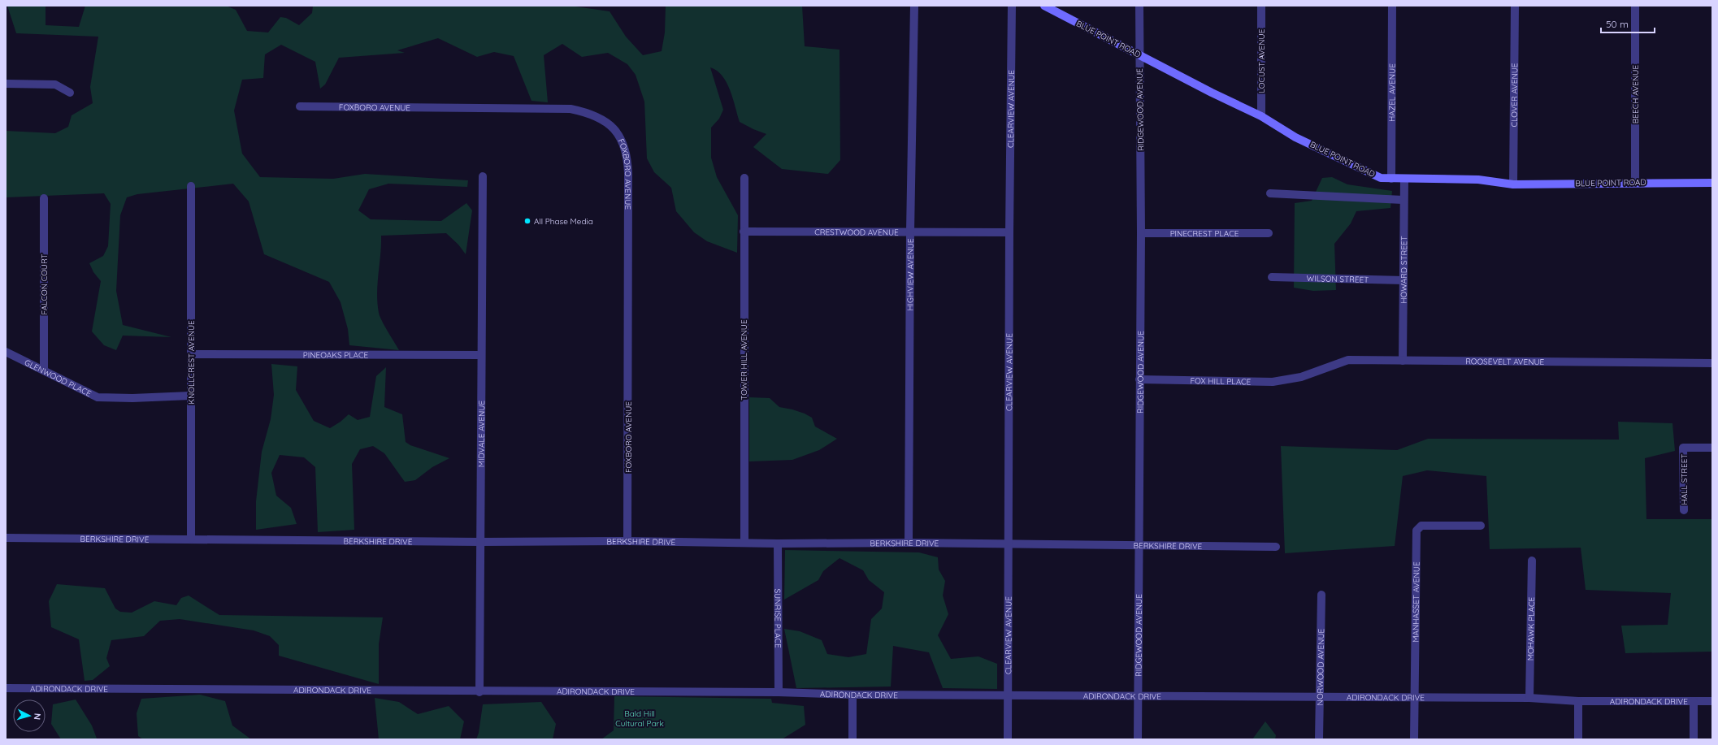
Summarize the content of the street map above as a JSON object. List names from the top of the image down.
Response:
{
  "streets": {
    "street": [
      "BLUE POINT ROAD",
      "LOCUST AVENUE",
      "HAZEL AVENUE",
      "BEECH AVENUE",
      "CLOVER AVENUE",
      "FOXBORO AVENUE",
      "CLEARVIEW AVENUE",
      "RIDGEWOOD AVENUE",
      "CRESTWOOD AVENUE",
      "PINECREST PLACE",
      "HOWARD STREET",
      "HIGHVIEW AVENUE",
      "WILSON STREET",
      "FALCON COURT",
      "PINEOAKS PLACE",
      "TOWER HILL AVENUE",
      "ROOSEVELT AVENUE",
      "KNOLLCREST AVENUE",
      "GLENWOOD PLACE",
      "FOX HILL PLACE",
      "MIDVALE AVENUE",
      "HALL STREET",
      "BERKSHIRE DRIVE",
      "MANHASSET AVENUE",
      "SUNRISE PLACE",
      "MOHAWK PLACE",
      "NORWOOD AVENUE",
      "ADIRONDACK DRIVE"
    ]
  },
  "crossings": [
    ["BLUE POINT ROAD", "LOCUST AVENUE"],
    ["BLUE POINT ROAD", "HAZEL AVENUE"],
    ["BLUE POINT ROAD", "BEECH AVENUE"],
    ["BLUE POINT ROAD", "CLOVER AVENUE"],
    ["BLUE POINT ROAD", "RIDGEWOOD AVENUE"],
    ["BLUE POINT ROAD", "HOWARD STREET"],
    ["FOXBORO AVENUE", "BERKSHIRE DRIVE"],
    ["CLEARVIEW AVENUE", "CRESTWOOD AVENUE"],
    ["CLEARVIEW AVENUE", "BERKSHIRE DRIVE"],
    ["CLEARVIEW AVENUE", "ADIRONDACK DRIVE"],
    ["RIDGEWOOD AVENUE", "PINECREST PLACE"],
    ["RIDGEWOOD AVENUE", "FOX HILL PLACE"],
    ["RIDGEWOOD AVENUE", "BERKSHIRE DRIVE"],
    ["RIDGEWOOD AVENUE", "ADIRONDACK DRIVE"],
    ["CRESTWOOD AVENUE", "HIGHVIEW AVENUE"],
    ["CRESTWOOD AVENUE", "TOWER HILL AVENUE"],
    ["HOWARD STREET", "WILSON STREET"],
    ["HOWARD STREET", "ROOSEVELT AVENUE"],
    ["HIGHVIEW AVENUE", "BERKSHIRE DRIVE"],
    ["FALCON COURT", "GLENWOOD PLACE"],
    ["PINEOAKS PLACE", "KNOLLCREST AVENUE"],
    ["PINEOAKS PLACE", "MIDVALE AVENUE"],
    ["TOWER HILL AVENUE", "BERKSHIRE DRIVE"],
    ["ROOSEVELT AVENUE", "FOX HILL PLACE"],
    ["KNOLLCREST AVENUE", "GLENWOOD PLACE"],
    ["KNOLLCREST AVENUE", "BERKSHIRE DRIVE"],
    ["MIDVALE AVENUE", "BERKSHIRE DRIVE"],
    ["MIDVALE AVENUE", "ADIRONDACK DRIVE"],
    ["BERKSHIRE DRIVE", "SUNRISE PLACE"],
    ["MANHASSET AVENUE", "ADIRONDACK DRIVE"],
    ["SUNRISE PLACE", "ADIRONDACK DRIVE"],
    ["MOHAWK PLACE", "ADIRONDACK DRIVE"],
    ["NORWOOD AVENUE", "ADIRONDACK DRIVE"]
  ],
  "parks": ["Bald Hill Cultural Park"],
  "places": ["All Phase Media"],
  "scale_bar": "50 m",
  "north": "right"
}
